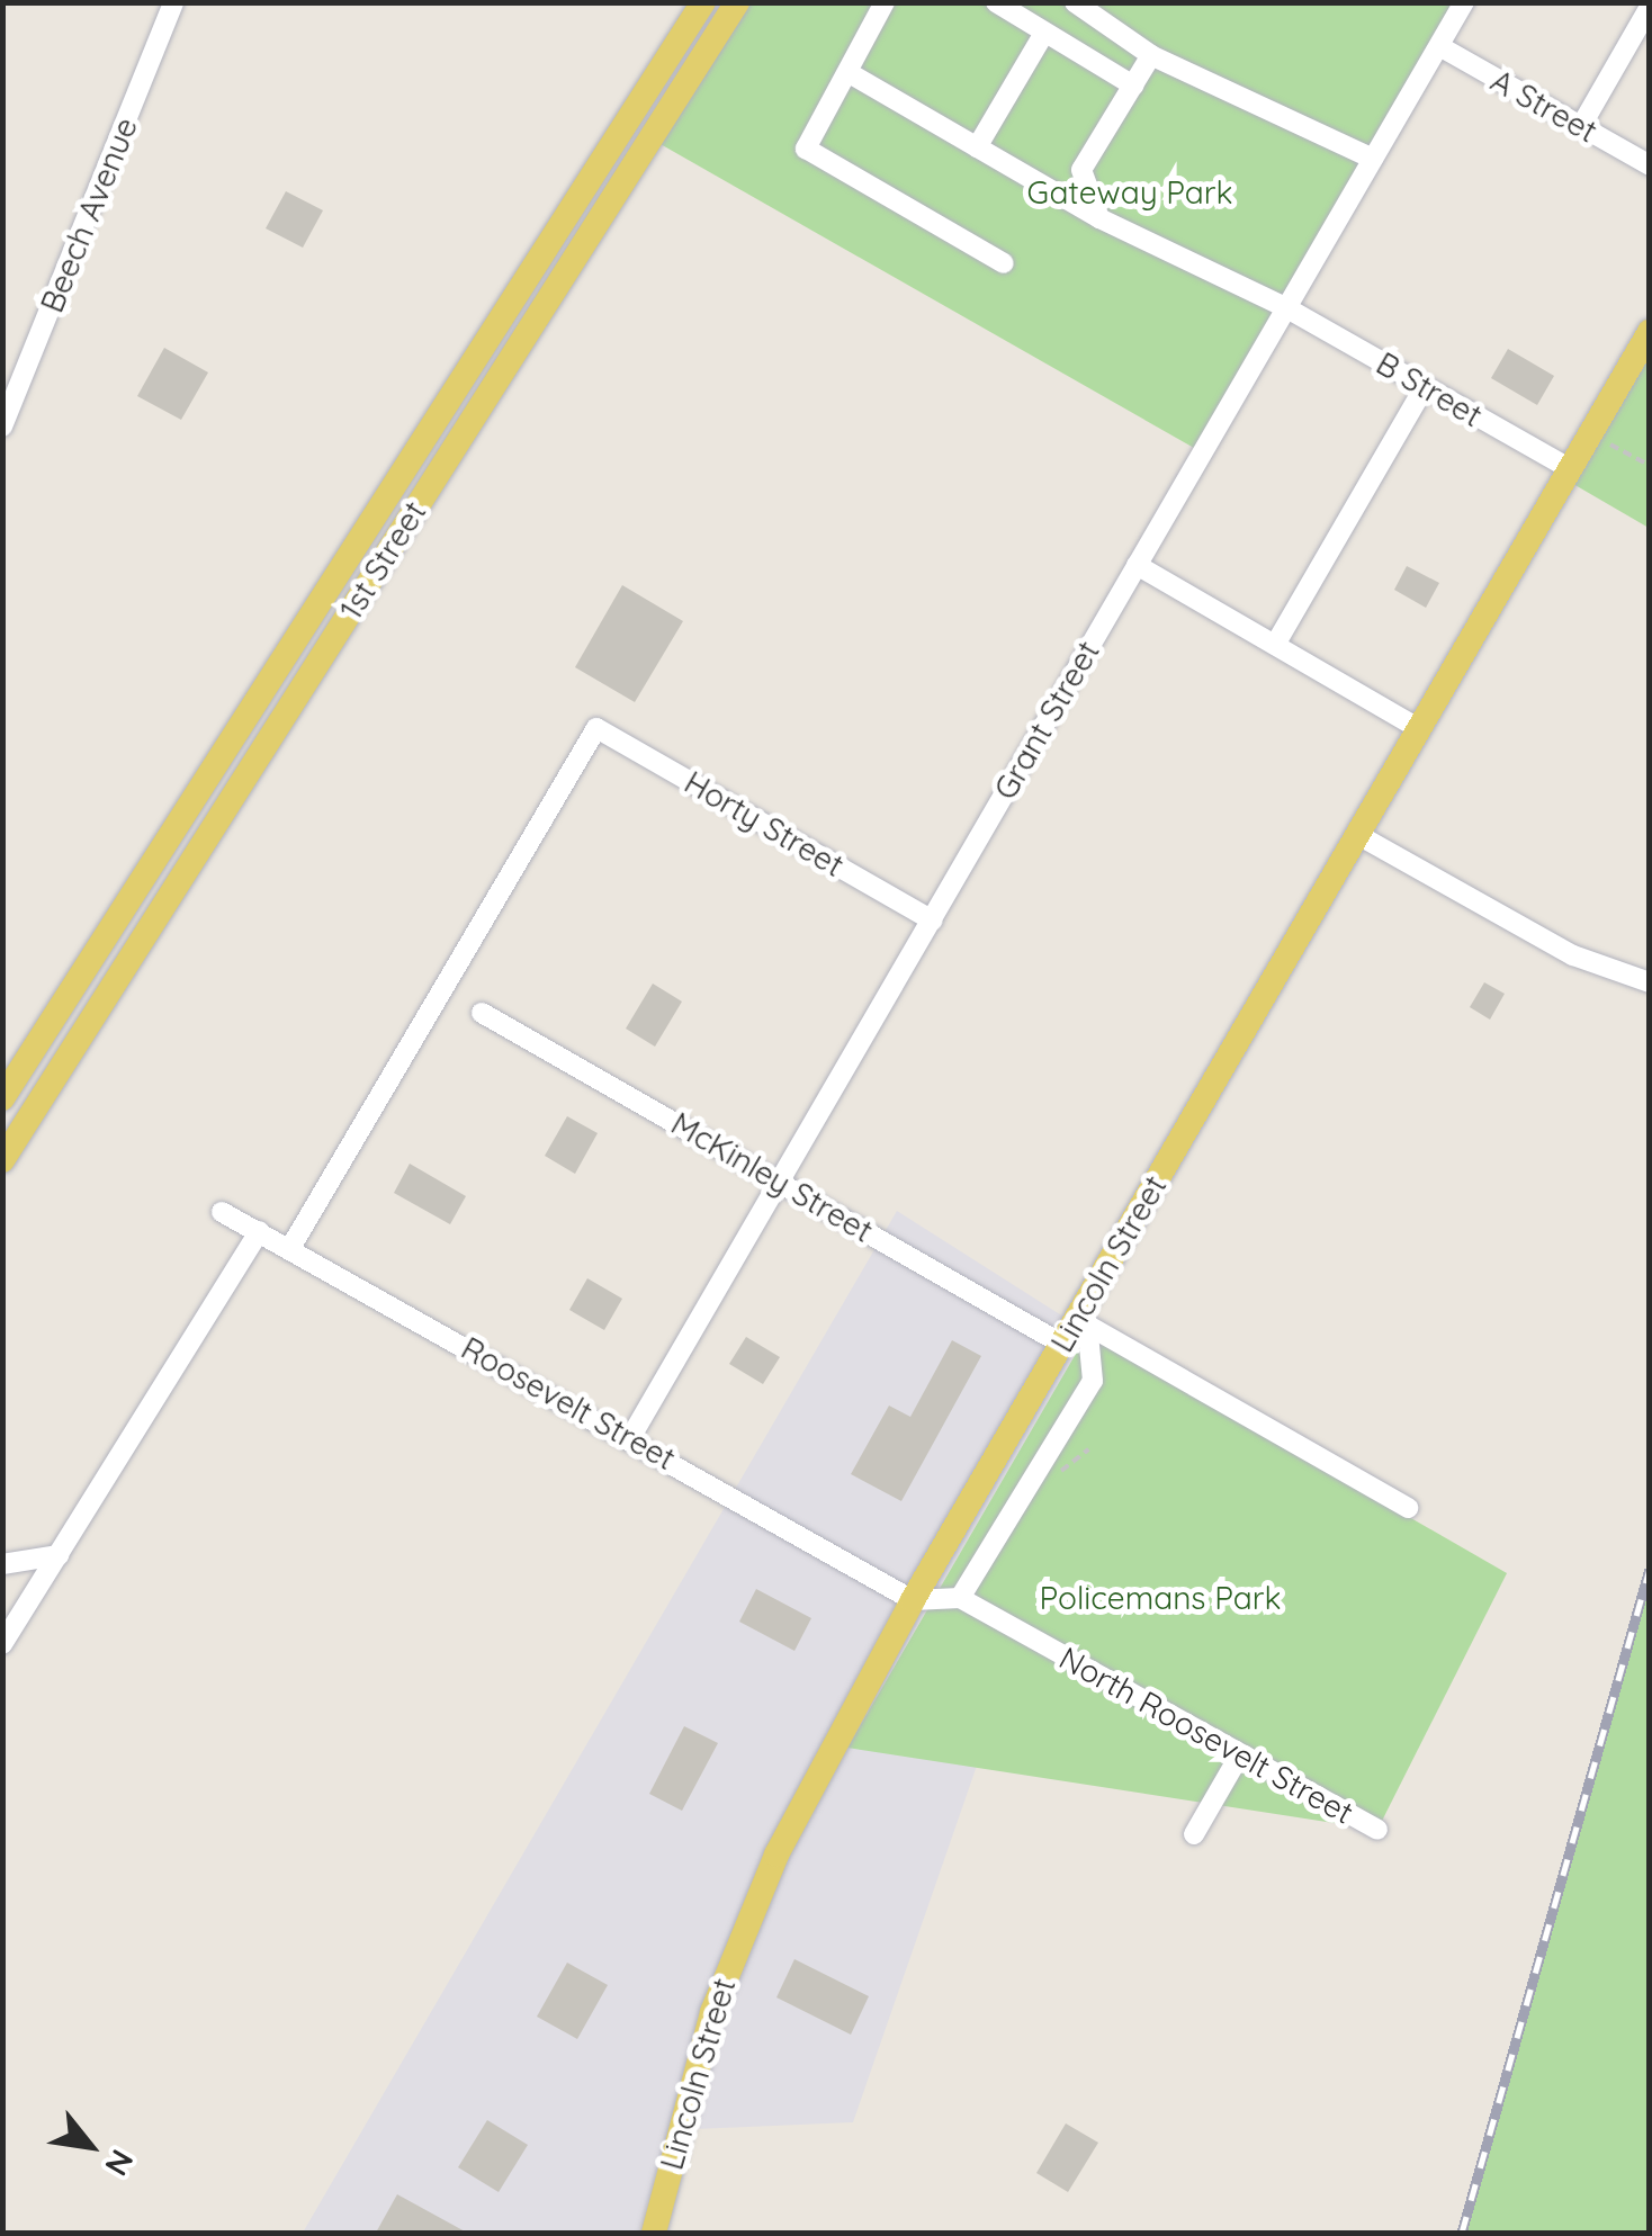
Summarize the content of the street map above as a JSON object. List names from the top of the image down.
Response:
{
  "streets": {
    "main road": ["1st Street", "Lincoln Street"],
    "street": [
      "A Street",
      "Beech Avenue",
      "B Street",
      "Grant Street",
      "Horty Street",
      "McKinley Street",
      "Roosevelt Street",
      "North Roosevelt Street"
    ]
  },
  "crossings": [
    ["A Street", "Grant Street"],
    ["B Street", "Grant Street"],
    ["B Street", "Lincoln Street"],
    ["Grant Street", "Horty Street"],
    ["Grant Street", "McKinley Street"],
    ["Grant Street", "Roosevelt Street"],
    ["Horty Street", "Roosevelt Street"],
    ["McKinley Street", "Lincoln Street"],
    ["Lincoln Street", "Roosevelt Street"]
  ],
  "parks": ["Gateway Park", "Policemans Park"],
  "north": "bottom right"
}
